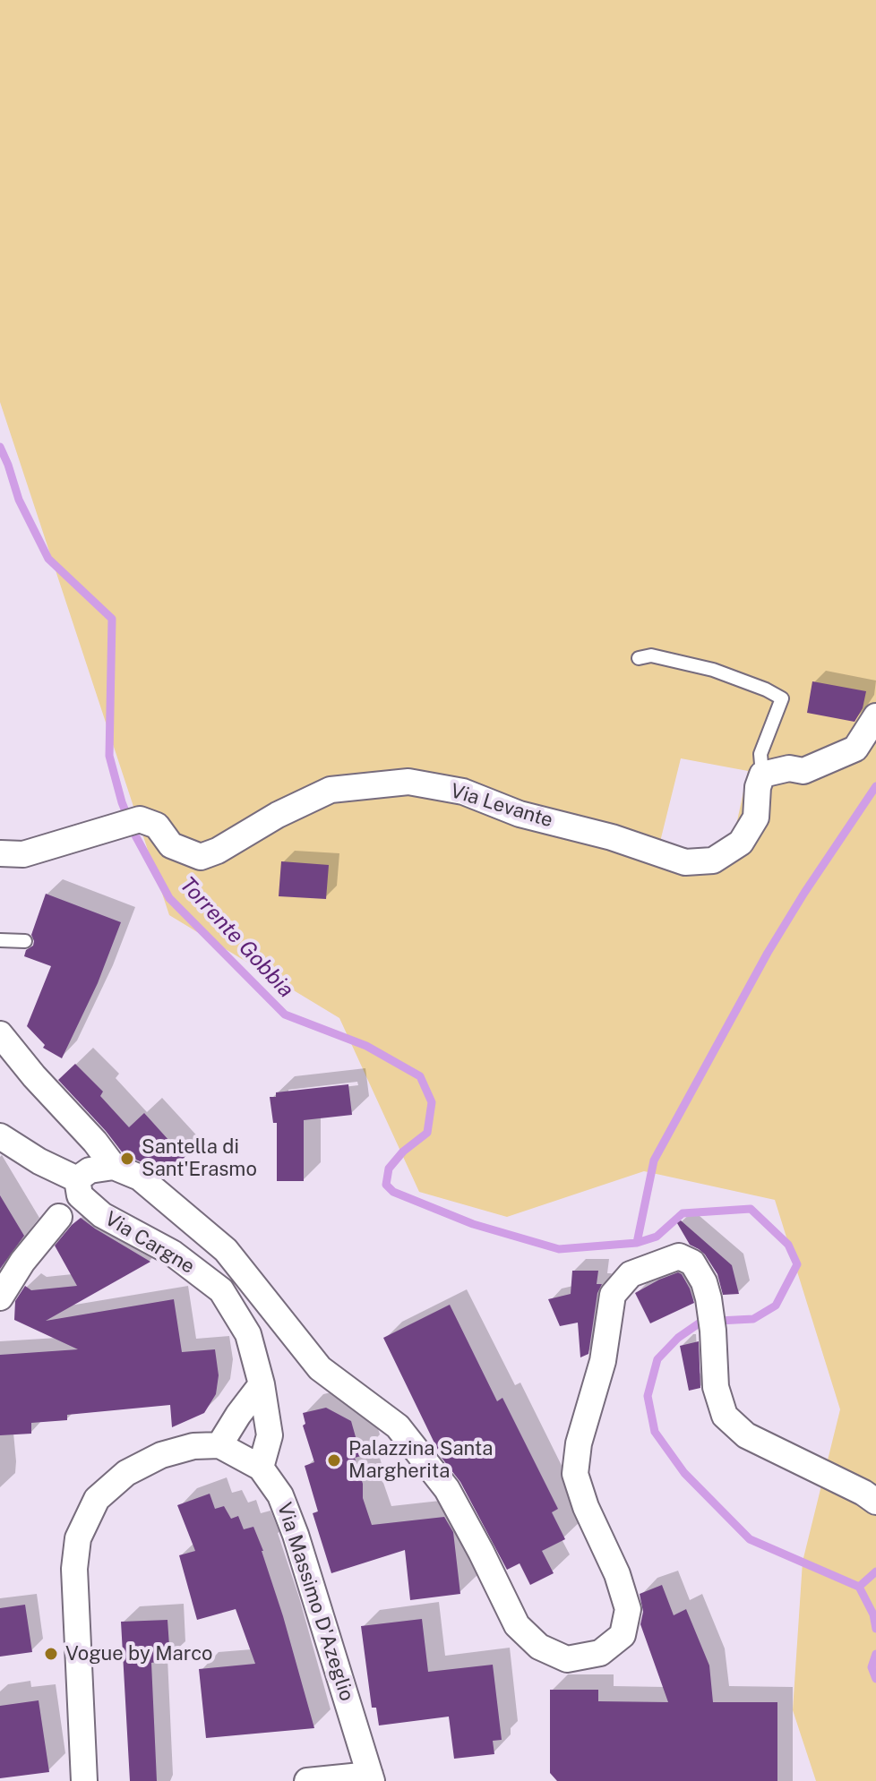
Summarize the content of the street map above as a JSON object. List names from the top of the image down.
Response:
{
  "streets": {
    "street": ["Via Levante", "Via Cargne", "Via Massimo D'Azeglio"]
  },
  "crossings": [
    ["Via Cargne", "Via Massimo D'Azeglio"]
  ],
  "water": ["Torrente Gobbia"],
  "places": ["Santella di Sant'Erasmo", "Palazzina Santa Margherita", "Vogue by Marco"]
}
